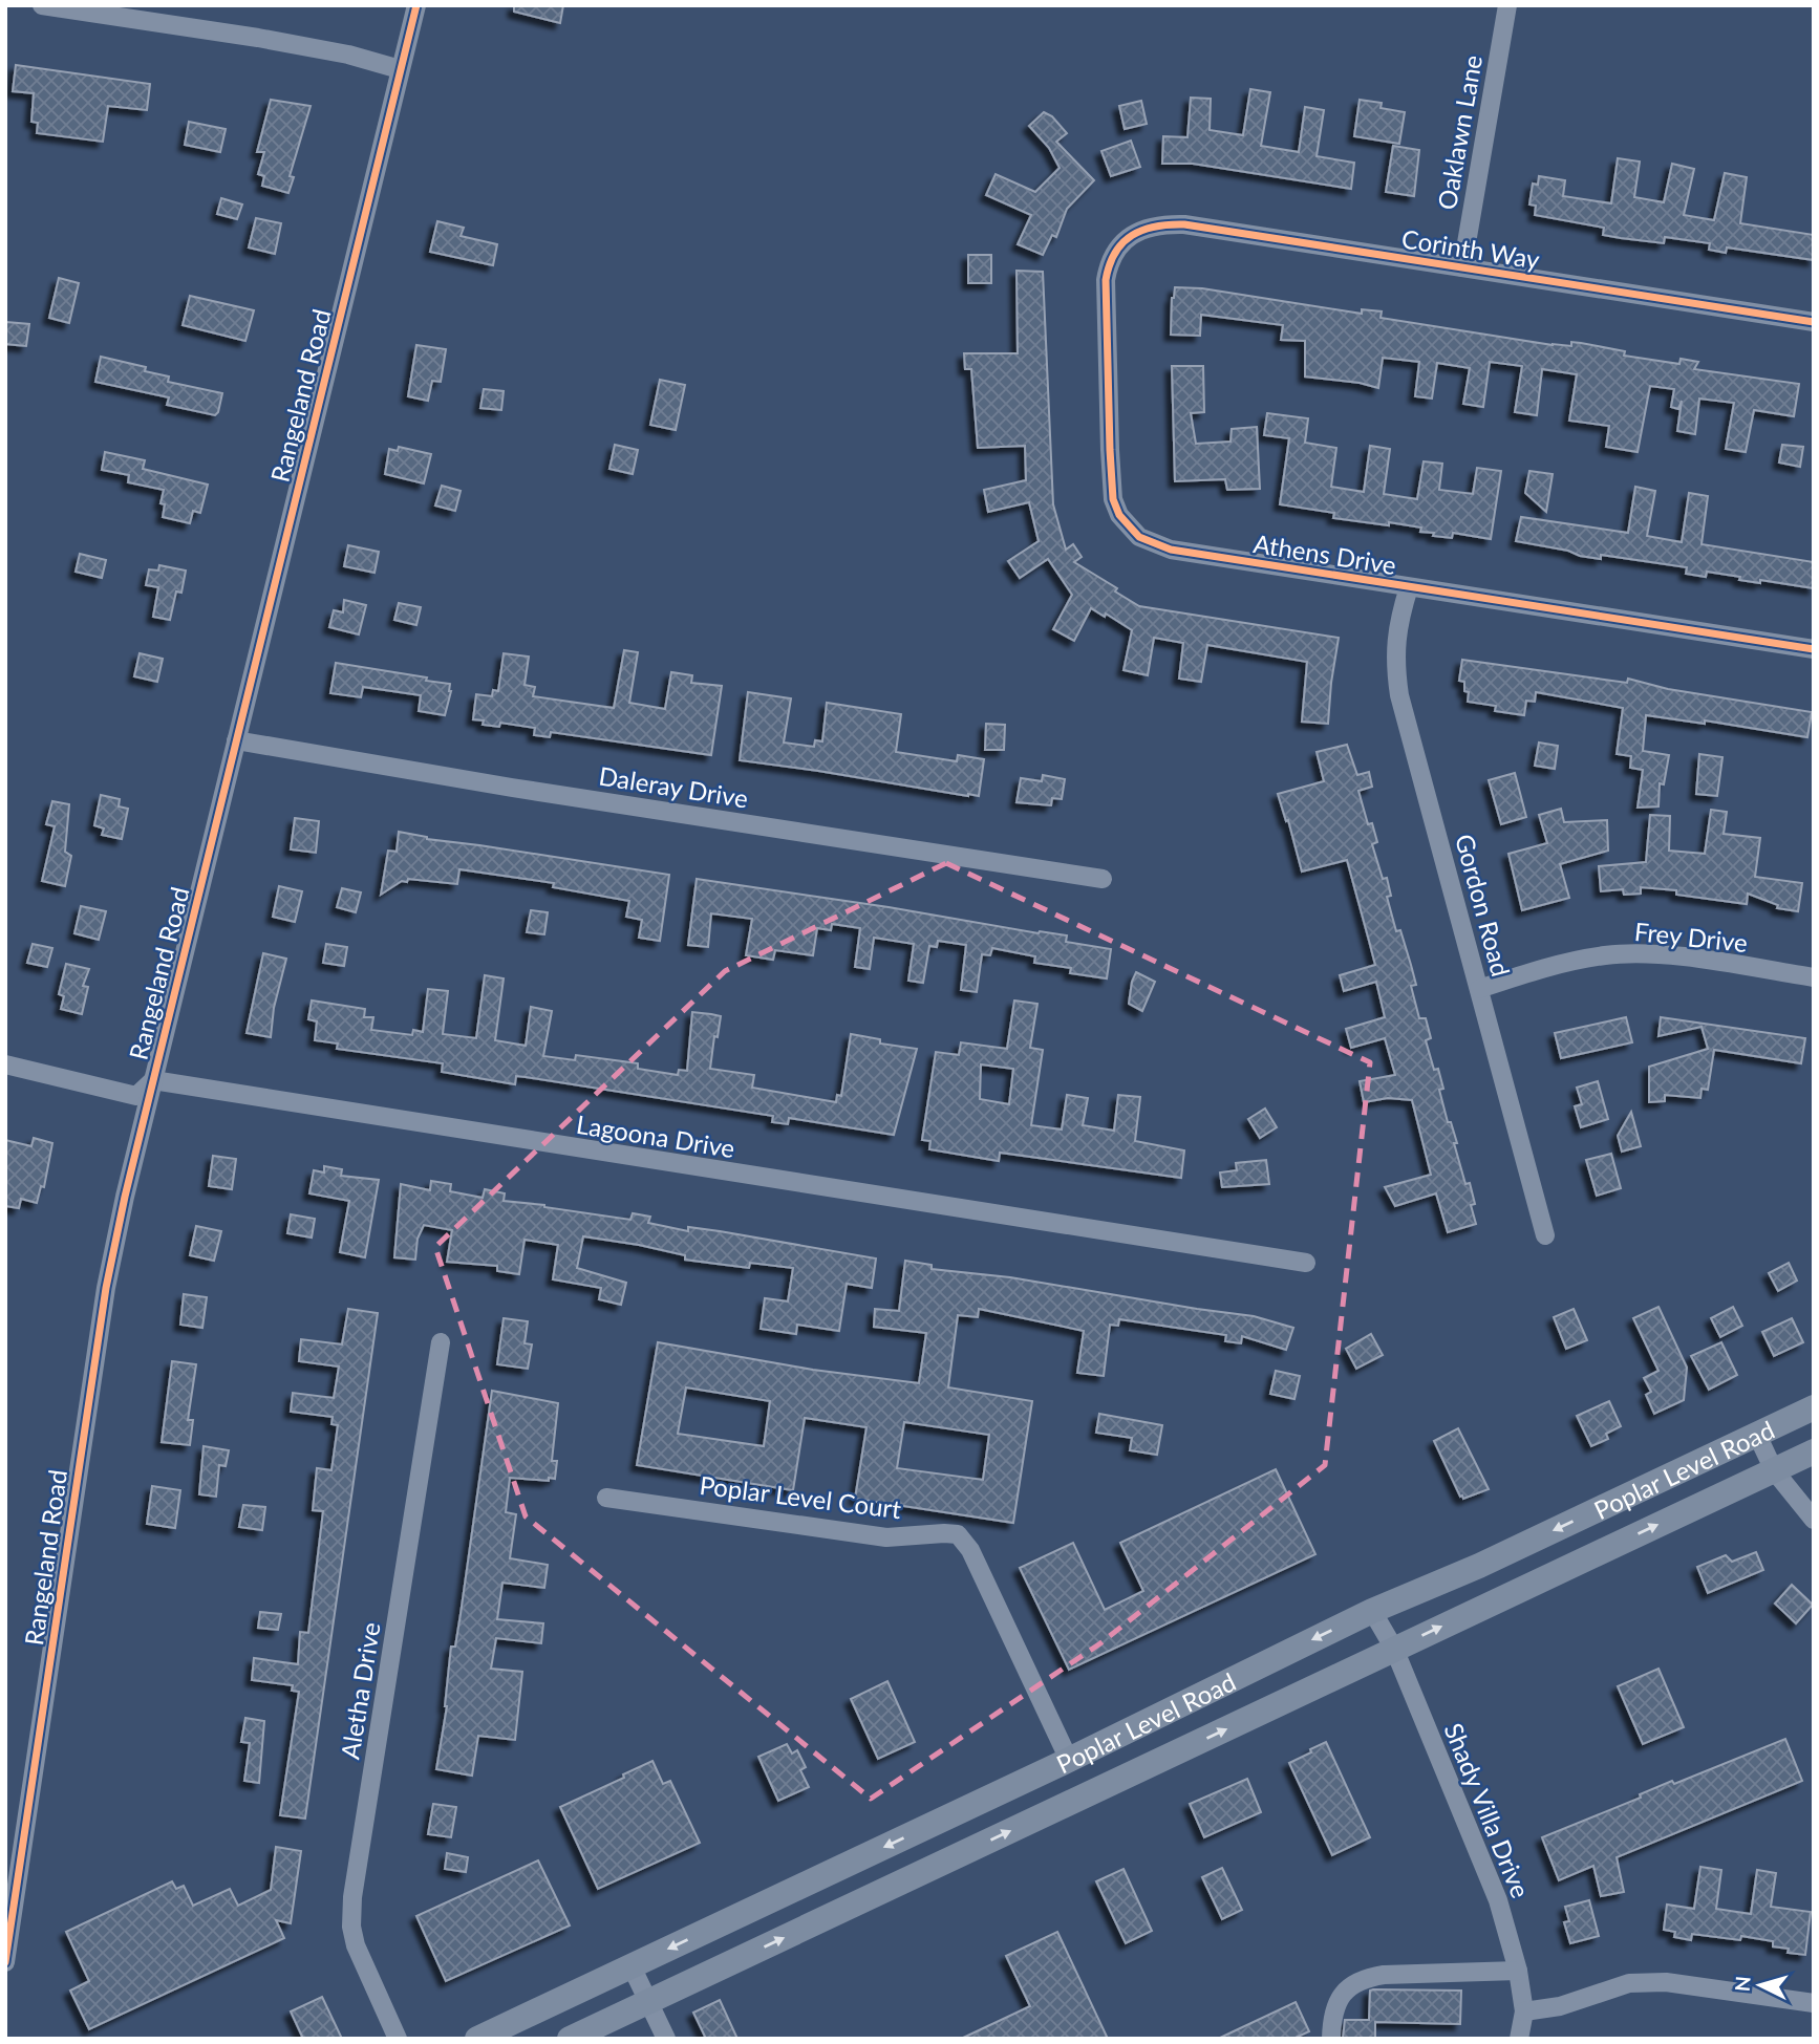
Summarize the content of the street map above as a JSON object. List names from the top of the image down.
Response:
{
  "streets": {
    "main road": ["Poplar Level Road"],
    "street": [
      "Oaklawn Lane",
      "Corinth Way",
      "Rangeland Road",
      "Athens Drive",
      "Daleray Drive",
      "Gordon Road",
      "Frey Drive",
      "Lagoona Drive",
      "Poplar Level Court",
      "Aletha Drive",
      "Shady Villa Drive"
    ]
  },
  "crossings": [
    ["Oaklawn Lane", "Corinth Way"],
    ["Corinth Way", "Athens Drive"],
    ["Rangeland Road", "Daleray Drive"],
    ["Rangeland Road", "Lagoona Drive"],
    ["Athens Drive", "Gordon Road"],
    ["Gordon Road", "Frey Drive"],
    ["Poplar Level Road", "Poplar Level Court"],
    ["Poplar Level Road", "Shady Villa Drive"]
  ],
  "north": "left"
}
